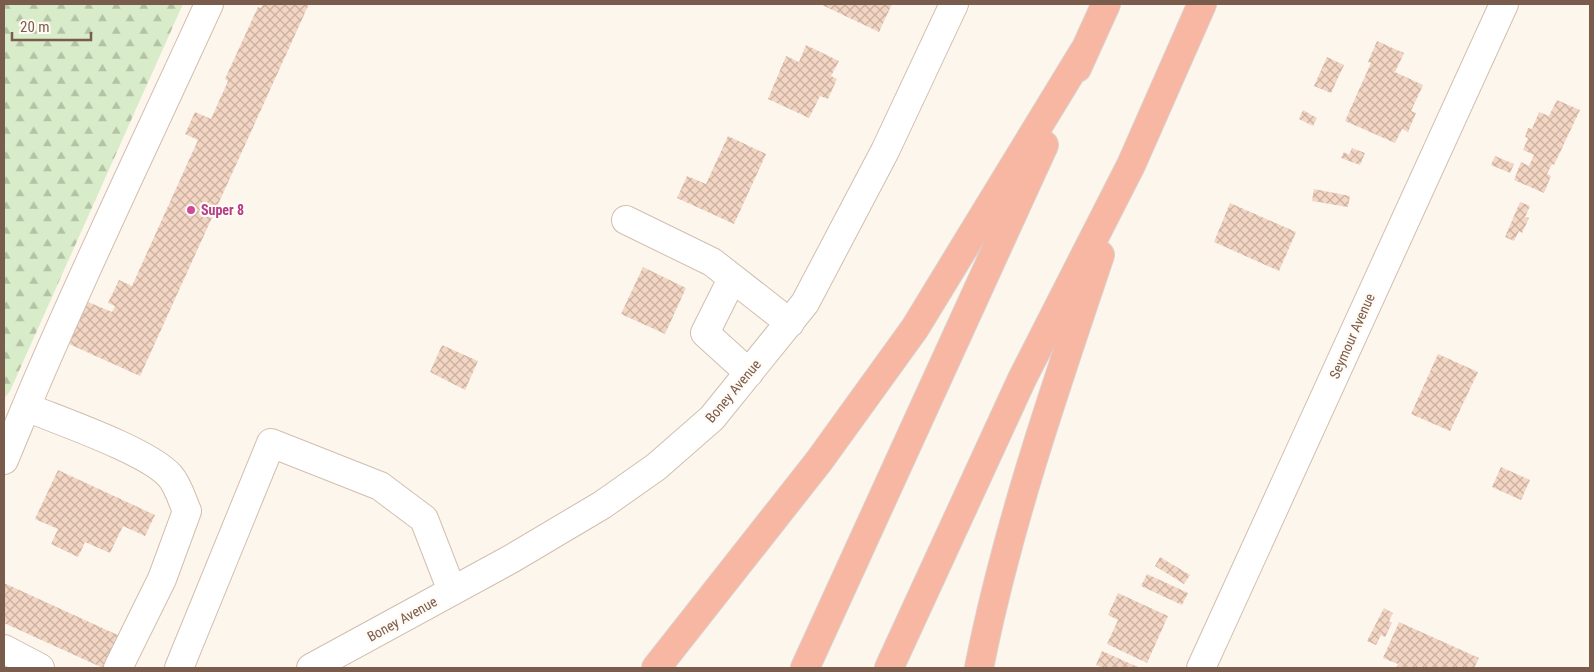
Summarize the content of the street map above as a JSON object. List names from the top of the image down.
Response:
{
  "streets": {
    "street": ["Seymour Avenue", "Boney Avenue"]
  },
  "places": ["Super 8"],
  "scale_bar": "20 m"
}
